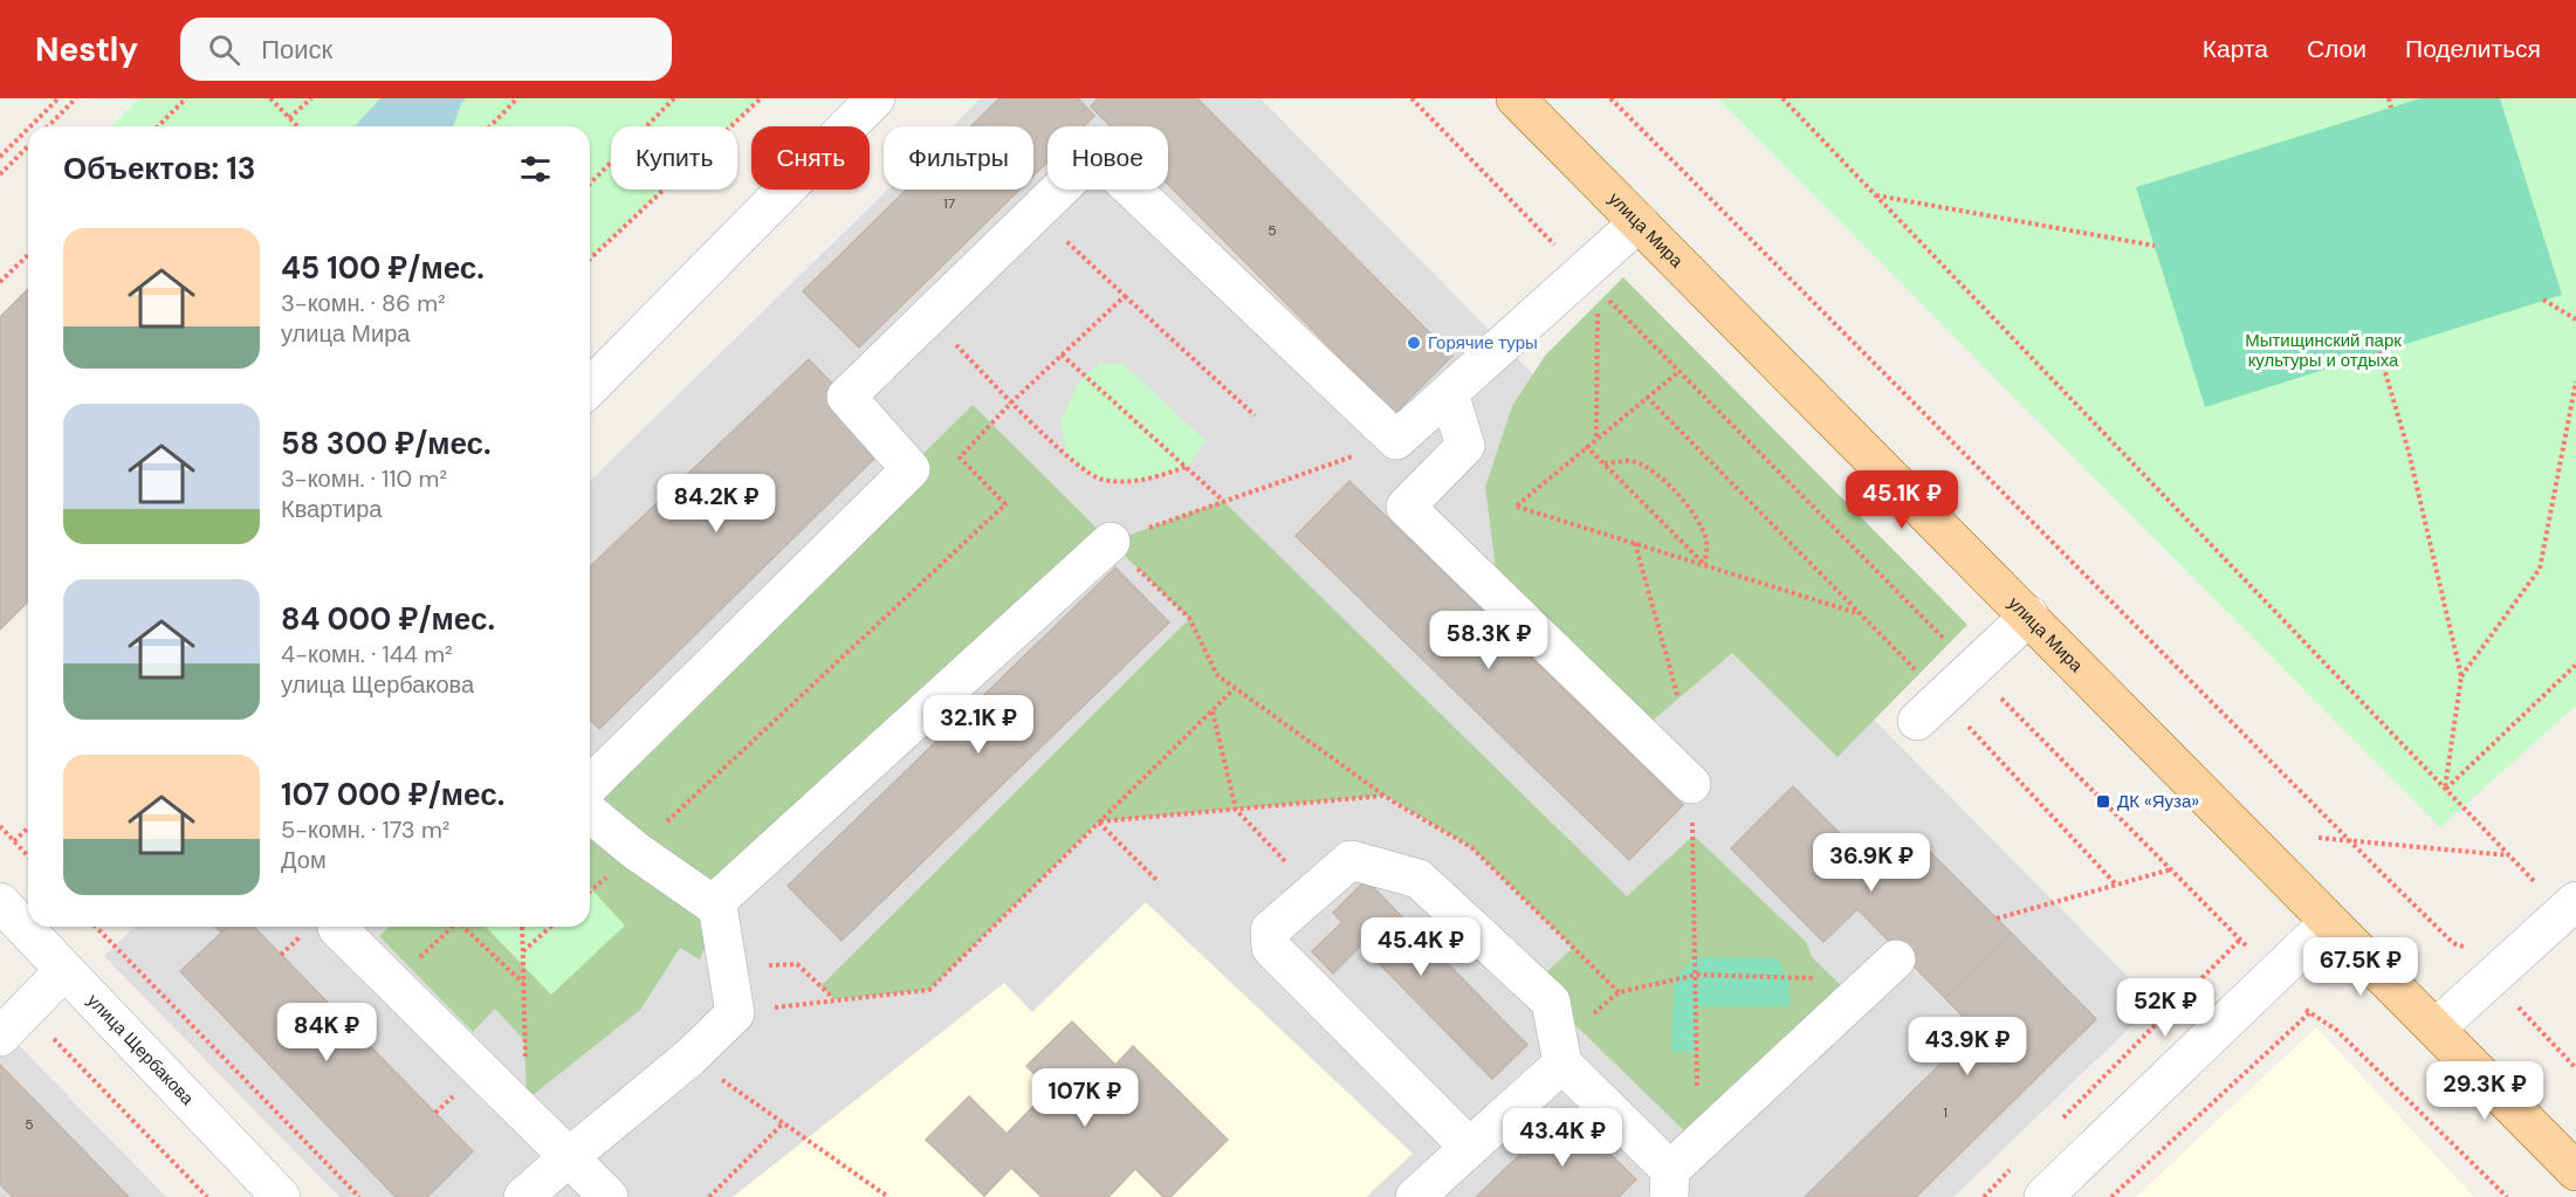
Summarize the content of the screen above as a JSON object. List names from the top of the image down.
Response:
{
  "streets": {
    "main road": ["улица Мира"],
    "street": ["улица Щербакова"]
  },
  "parks": ["Мытищинский парк культуры и отдыха"],
  "places": {
    "other": ["Горячие туры"],
    "transit": ["ДК «Яуза»"]
  },
  "house_numbers": [
    "17",
    "5",
    "1",
    "5"
  ],
  "page": {
    "header": "Nestly",
    "search": "Поиск",
    "nav": ["Карта", "Слои", "Поделиться"],
    "chip": [
      "Купить",
      "Снять",
      "Фильтры",
      "Новое"
    ],
    "heading": "Объектов: 13",
    "list": [
      {
        "name": "45 100 ₽/мес.",
        "note": "3-комн. · 86 m² · улица Мира"
      },
      {
        "name": "58 300 ₽/мес.",
        "note": "3-комн. · 110 m² · Квартира"
      },
      {
        "name": "84 000 ₽/мес.",
        "note": "4-комн. · 144 m² · улица Щербакова"
      },
      {
        "name": "107 000 ₽/мес.",
        "note": "5-комн. · 173 m² · Дом"
      }
    ],
    "price": [
      "45.1K ₽",
      "84.2K ₽",
      "58.3K ₽",
      "32.1K ₽",
      "36.9K ₽",
      "45.4K ₽",
      "67.5K ₽",
      "52K ₽",
      "84K ₽",
      "43.9K ₽",
      "29.3K ₽",
      "107K ₽",
      "43.4K ₽"
    ]
  }
}
